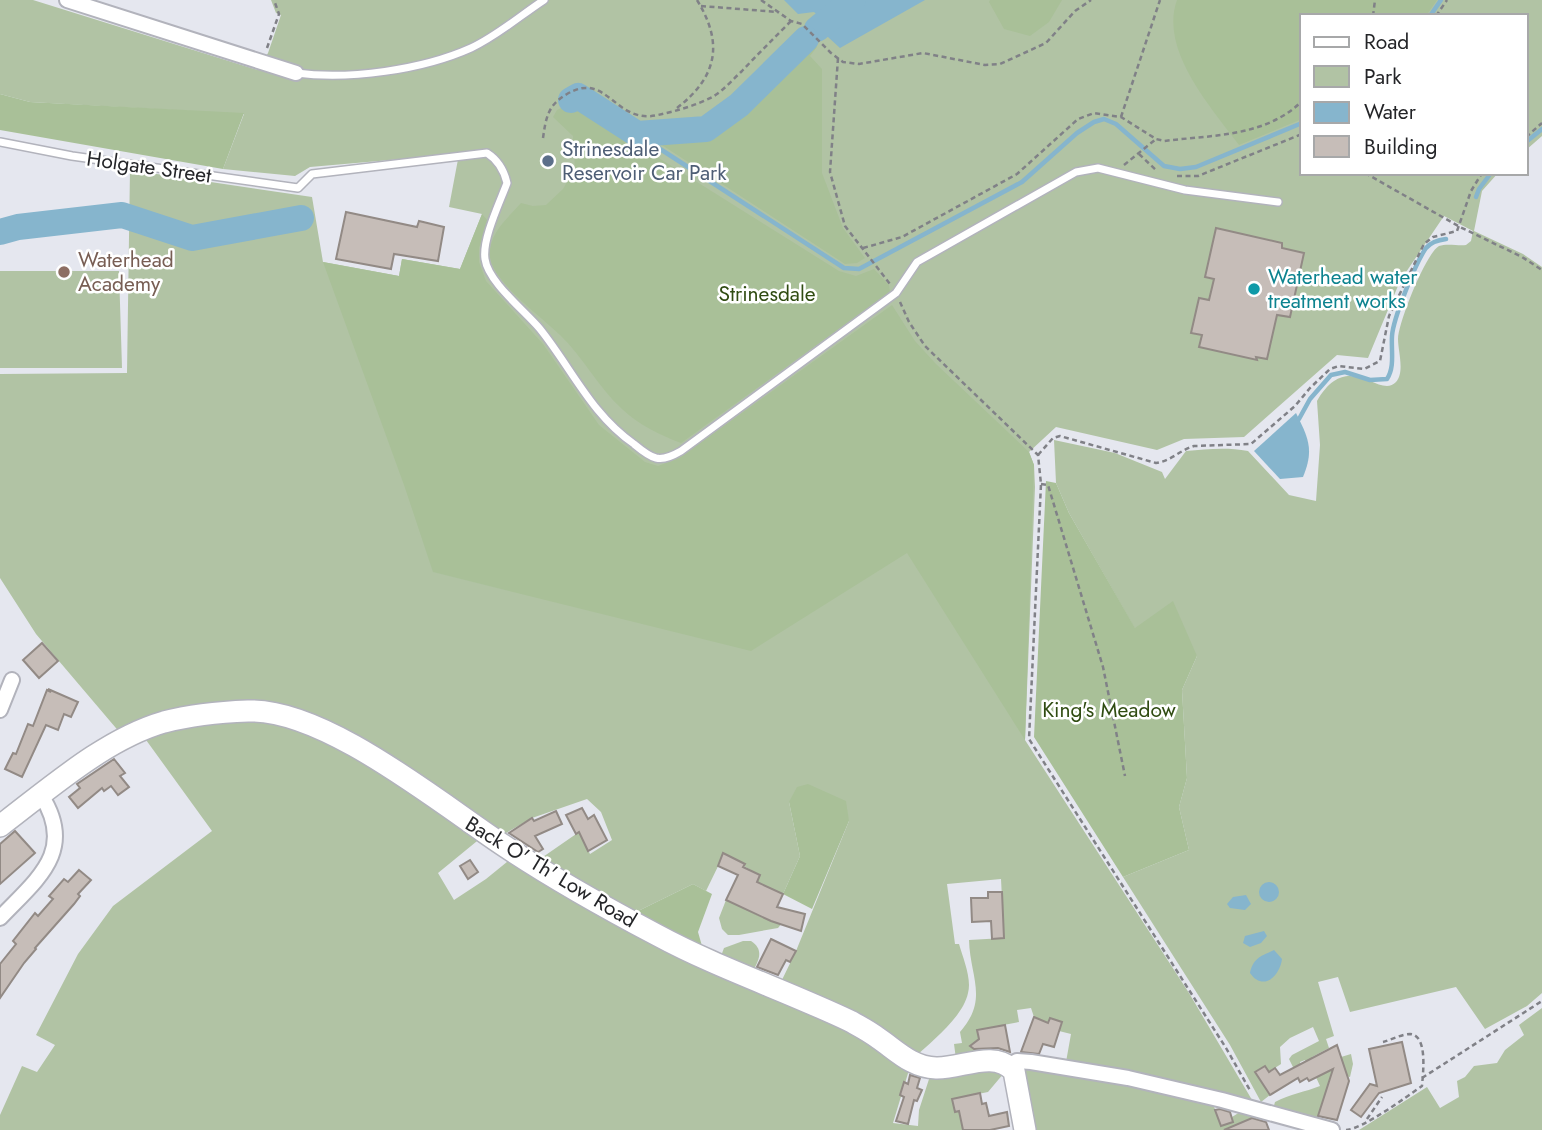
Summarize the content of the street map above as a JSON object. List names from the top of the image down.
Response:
{
  "streets": {
    "street": ["Back O' Th' Low Road"],
    "lane": ["Holgate Street"]
  },
  "parks": ["Strinesdale", "King's Meadow"],
  "places": ["Strinesdale Reservoir Car Park", "Waterhead Academy", "Waterhead water treatment works"],
  "legend": [
    "Road",
    "Park",
    "Water",
    "Building"
  ]
}
